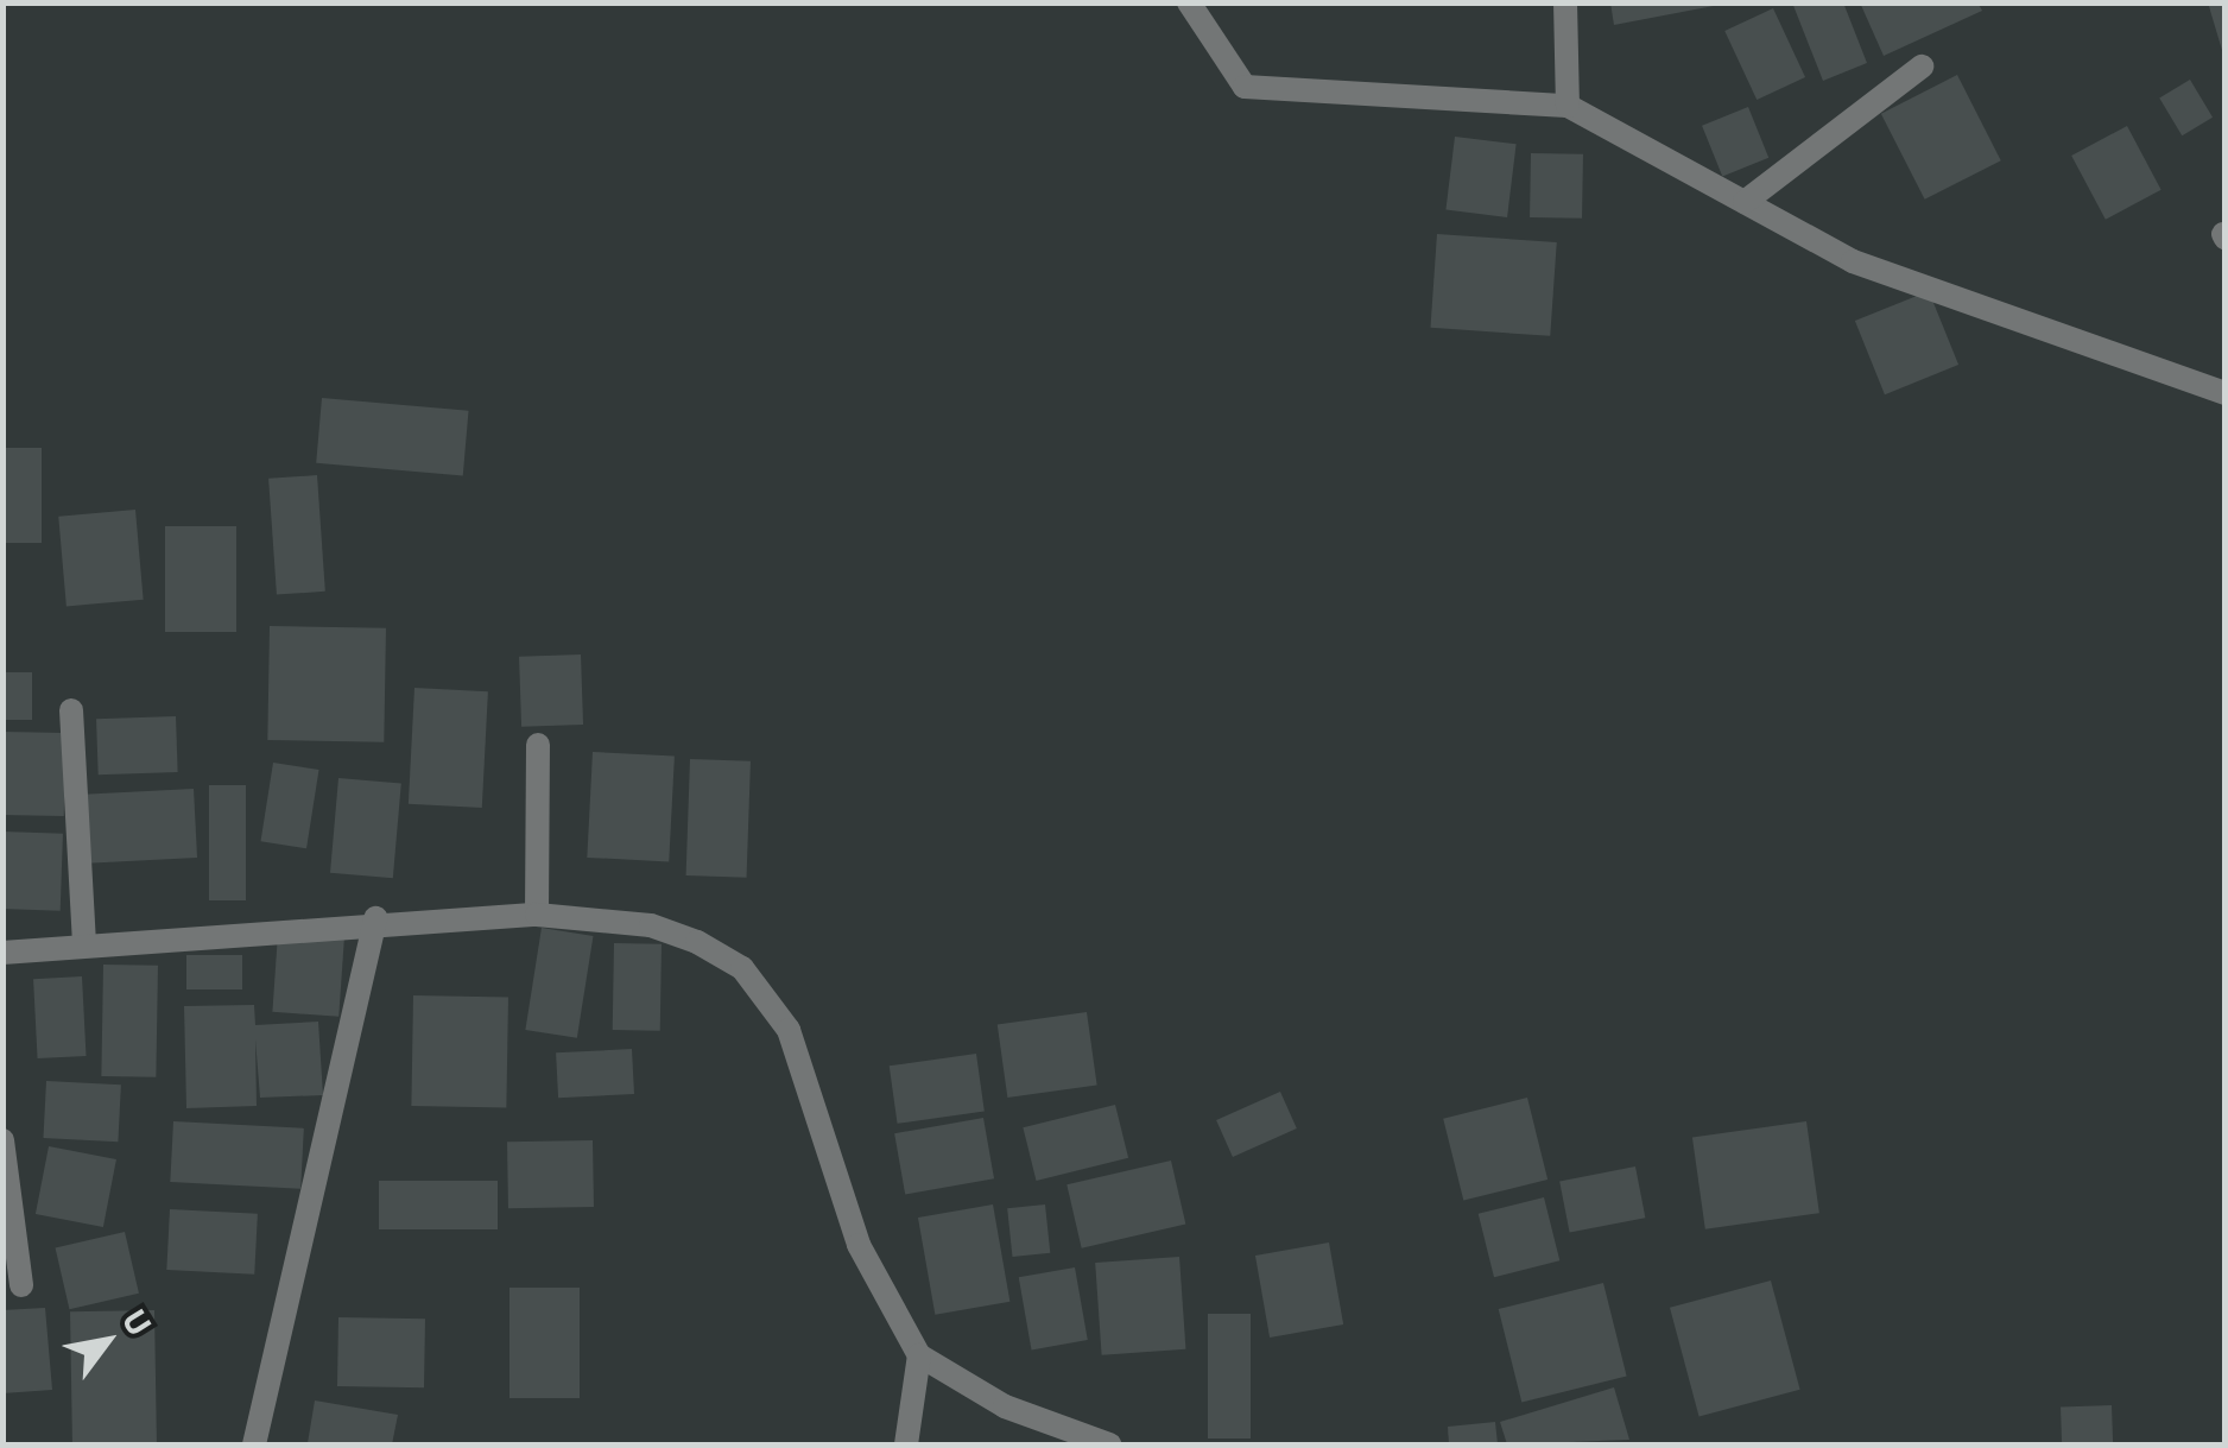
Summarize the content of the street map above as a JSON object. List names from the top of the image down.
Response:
{
  "north": "top right"
}
